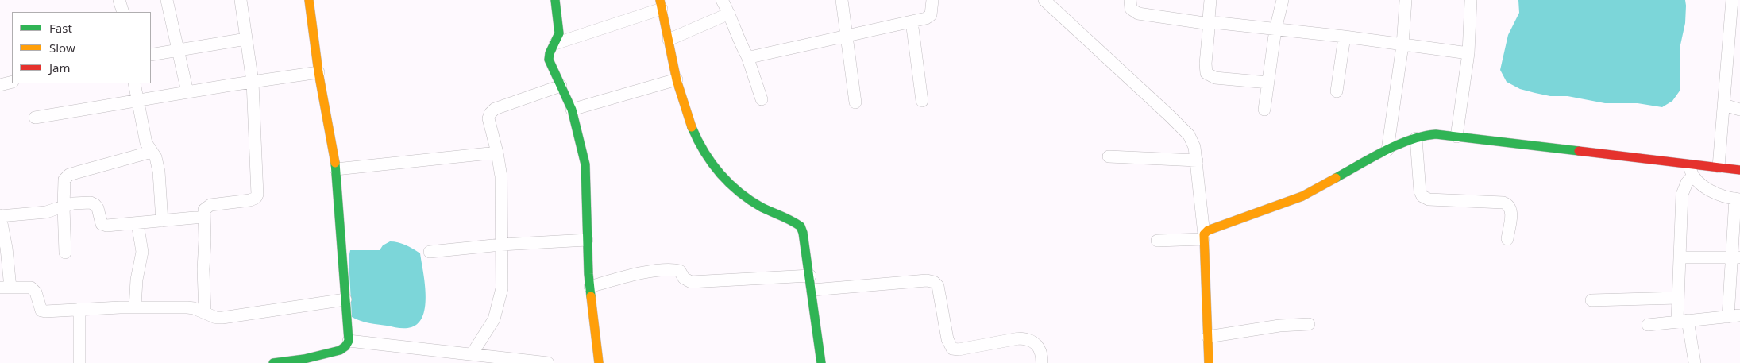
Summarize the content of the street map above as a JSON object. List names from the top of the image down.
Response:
{
  "legend": ["Fast", "Slow", "Jam"]
}
